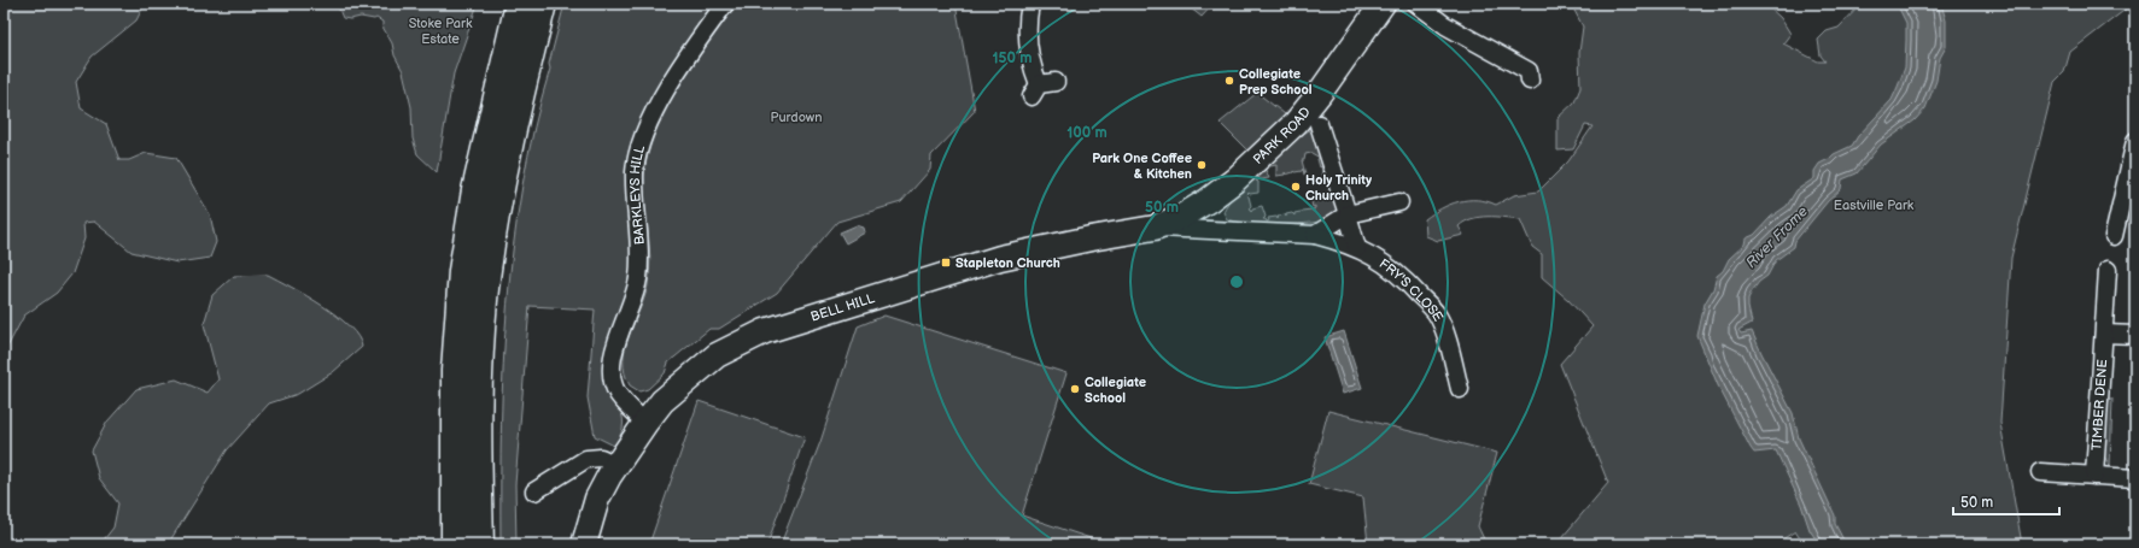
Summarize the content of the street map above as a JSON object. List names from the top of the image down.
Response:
{
  "streets": {
    "main road": ["PARK ROAD", "BELL HILL"],
    "street": ["BARKLEYS HILL", "FRY'S CLOSE", "TIMBER DENE"]
  },
  "crossings": [
    ["PARK ROAD", "BELL HILL"],
    ["BARKLEYS HILL", "BELL HILL"],
    ["FRY'S CLOSE", "BELL HILL"]
  ],
  "water": ["River Frome"],
  "parks": ["Stoke Park Estate", "Purdown", "Eastville Park"],
  "places": {
    "other": [
      "Collegiate Prep School",
      "Park One Coffee & Kitchen",
      "Holy Trinity Church",
      "Collegiate School"
    ],
    "transit": ["Stapleton Church"]
  },
  "scale_bar": "50 m",
  "rings": ["150 m", "100 m", "50 m"]
}
